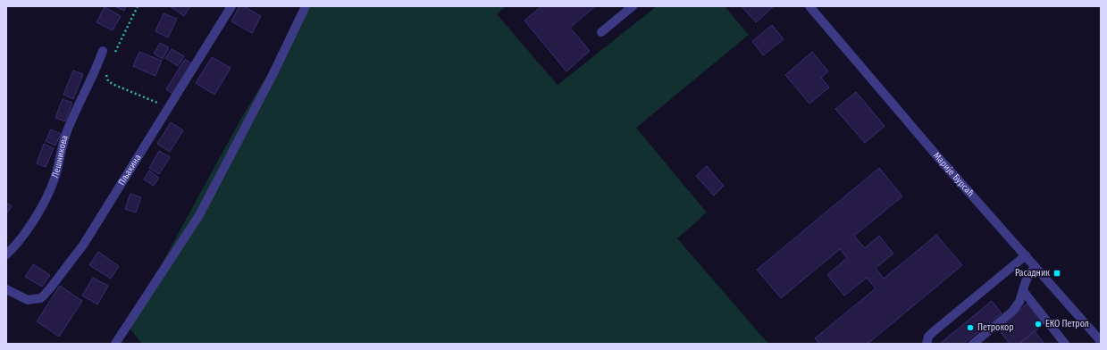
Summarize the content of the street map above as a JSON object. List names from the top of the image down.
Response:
{
  "streets": {
    "street": ["Лешникова", "Пљакина", "Марије Бурсаћ"]
  },
  "places": {
    "transit": ["Расадник"],
    "other": ["ЕКО Петрол", "Петрокор"]
  }
}
